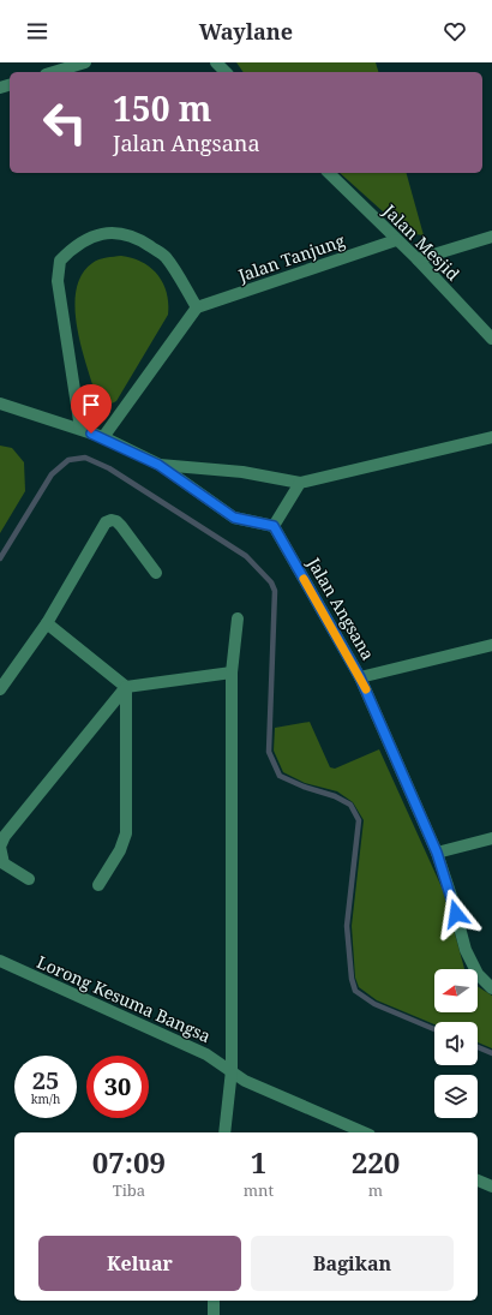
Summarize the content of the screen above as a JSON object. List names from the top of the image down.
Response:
{
  "streets": {
    "street": [
      "Jalan Mesjid",
      "Jalan Tanjung",
      "Jalan Angsana",
      "Lorong Kesuma Bangsa"
    ]
  },
  "crossings": [
    ["Jalan Mesjid", "Jalan Tanjung"]
  ],
  "north": "left",
  "page": {
    "header": "Waylane",
    "turn": ["150 m", "Jalan Angsana"],
    "speed": "25 km/h",
    "limit": "30",
    "eta": [
      "07:09",
      "Tiba",
      "1",
      "mnt",
      "220",
      "m"
    ],
    "buttons": ["Keluar", "Bagikan"]
  }
}
